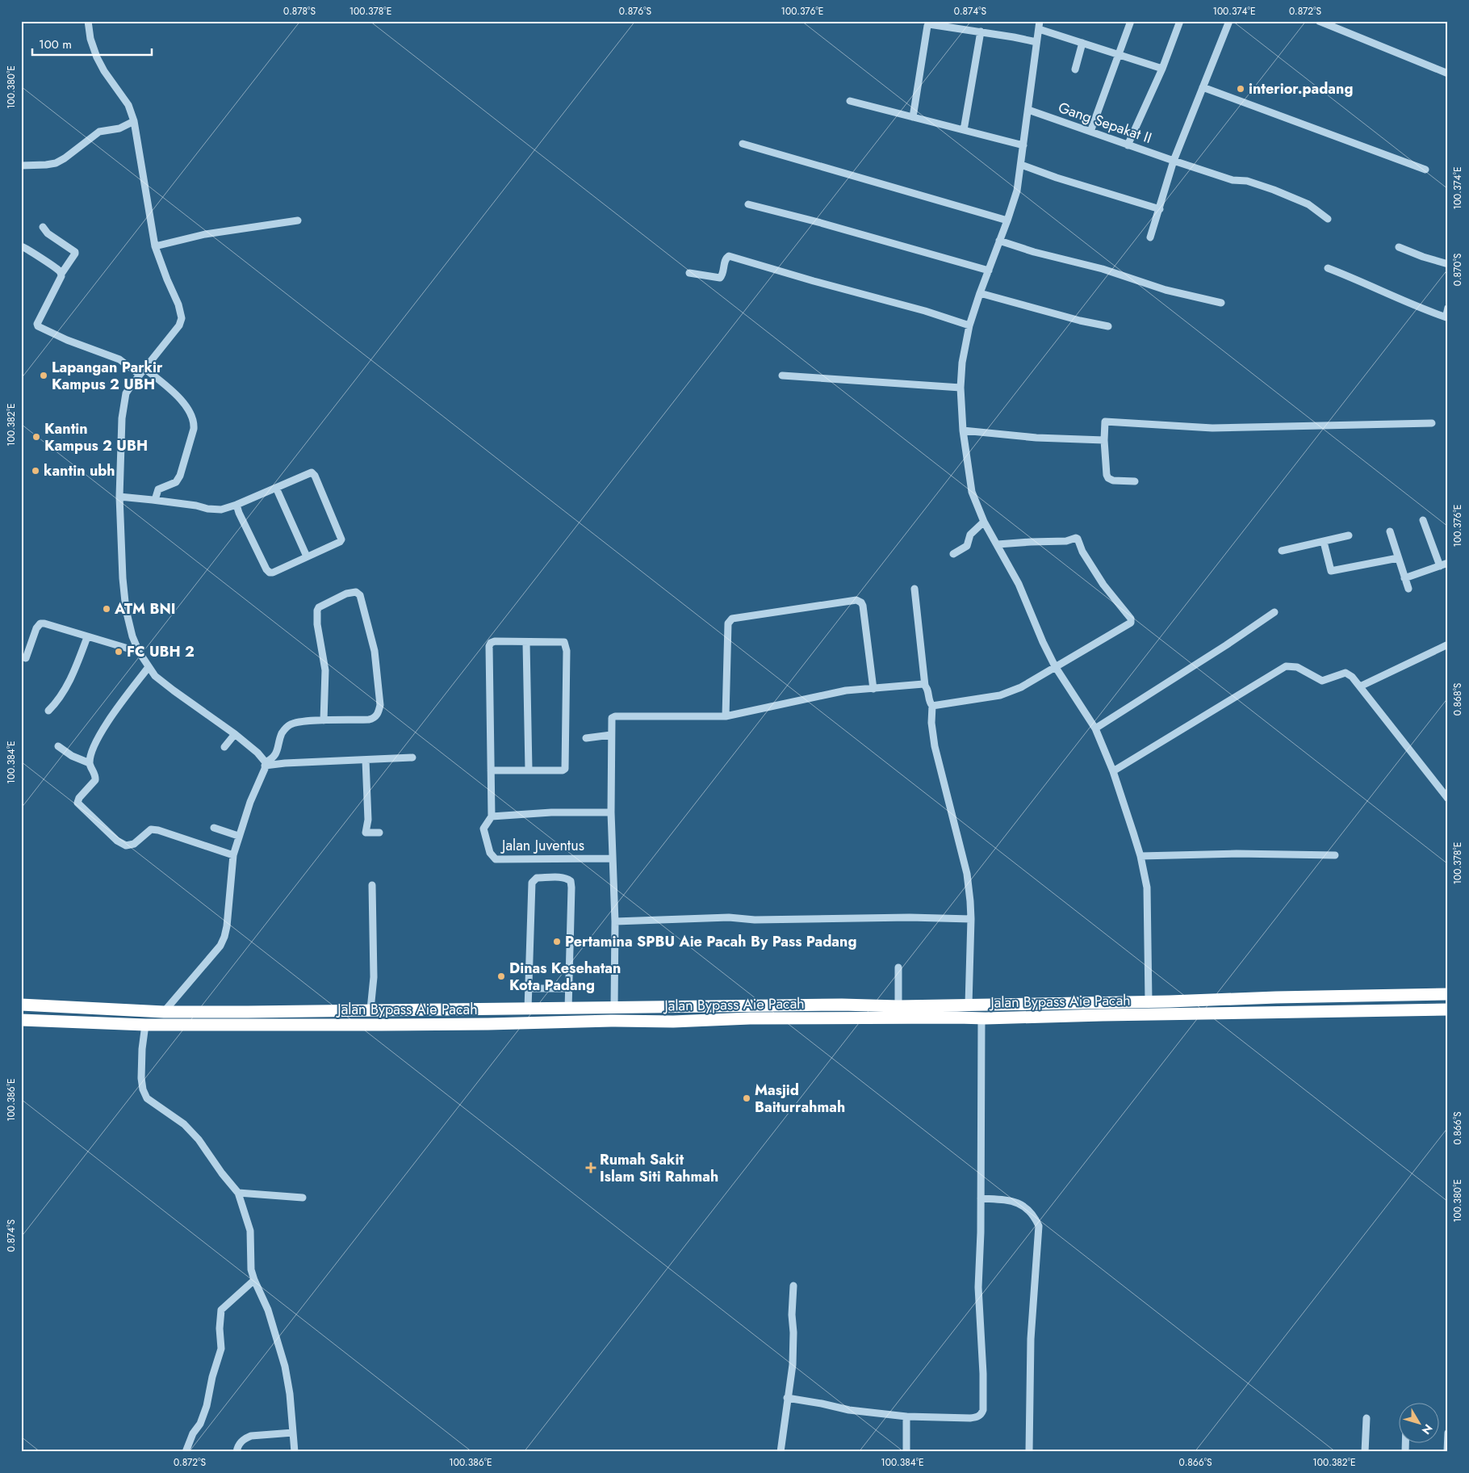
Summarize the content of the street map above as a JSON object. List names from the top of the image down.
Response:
{
  "streets": {
    "highway": ["Jalan Bypass Aie Pacah"],
    "street": ["Gang Sepakat II", "Jalan Juventus"]
  },
  "places": {
    "other": [
      "interior.padang",
      "Lapangan Parkir Kampus 2 UBH",
      "Kantin Kampus 2 UBH",
      "kantin ubh",
      "ATM BNI",
      "FC UBH 2",
      "Pertamina SPBU Aie Pacah By Pass Padang",
      "Dinas Kesehatan Kota Padang",
      "Masjid Baiturrahmah"
    ],
    "health": ["Rumah Sakit Islam Siti Rahmah"]
  },
  "scale_bar": "100 m",
  "north": "bottom right",
  "coordinates": [
    "0.878°S",
    "100.378°E",
    "0.876°S",
    "100.376°E",
    "0.874°S",
    "100.374°E",
    "0.872°S",
    "100.380°E",
    "0.870°S",
    "100.382°E",
    "0.868°S",
    "100.384°E",
    "100.386°E",
    "0.866°S"
  ]
}
